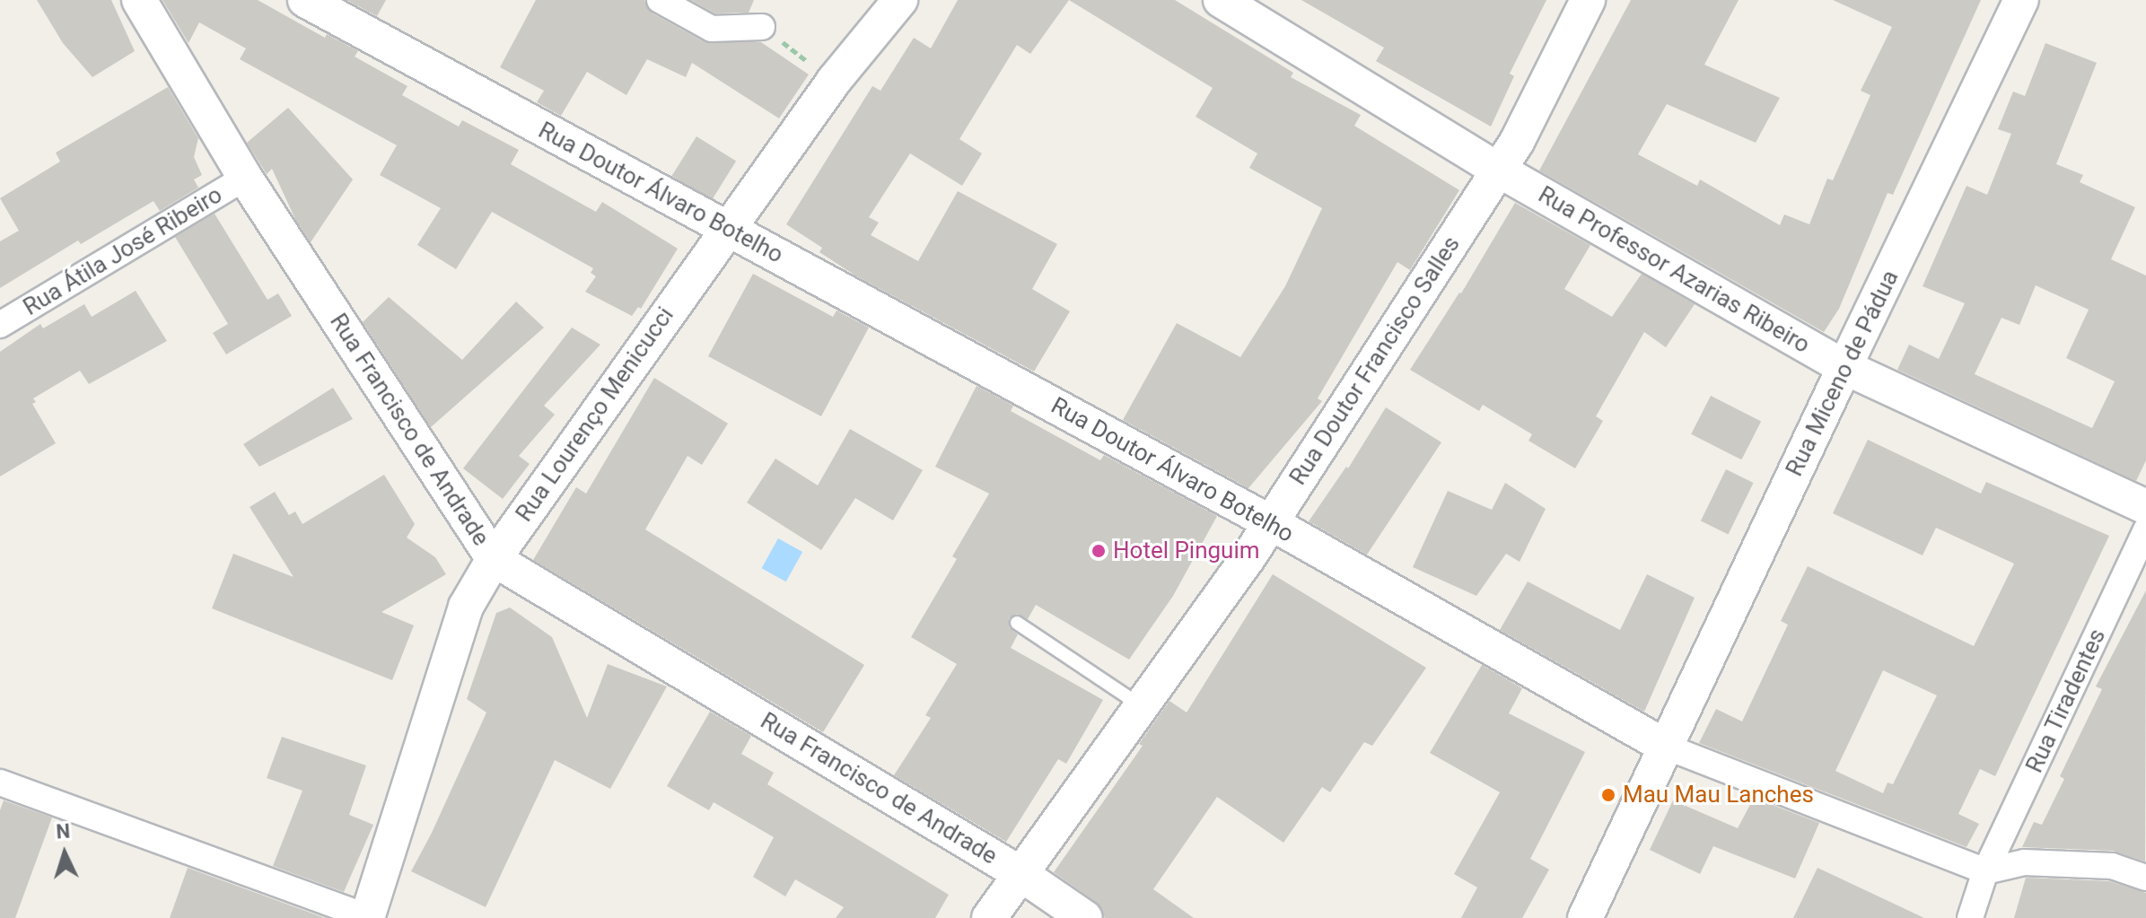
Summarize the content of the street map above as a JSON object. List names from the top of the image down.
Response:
{
  "streets": {
    "main road": [
      "Rua Doutor Álvaro Botelho",
      "Rua Professor Azarias Ribeiro",
      "Rua Doutor Francisco Salles",
      "Rua Miceno de Pádua",
      "Rua Lourenço Menicucci",
      "Rua Francisco de Andrade"
    ],
    "street": ["Rua Átila José Ribeiro", "Rua Tiradentes"]
  },
  "crossings": [
    ["Rua Doutor Álvaro Botelho", "Rua Doutor Francisco Salles"],
    ["Rua Doutor Álvaro Botelho", "Rua Miceno de Pádua"],
    ["Rua Doutor Álvaro Botelho", "Rua Lourenço Menicucci"],
    ["Rua Doutor Álvaro Botelho", "Rua Tiradentes"],
    ["Rua Átila José Ribeiro", "Rua Francisco de Andrade"],
    ["Rua Professor Azarias Ribeiro", "Rua Doutor Francisco Salles"],
    ["Rua Professor Azarias Ribeiro", "Rua Miceno de Pádua"],
    ["Rua Doutor Francisco Salles", "Rua Francisco de Andrade"],
    ["Rua Lourenço Menicucci", "Rua Francisco de Andrade"]
  ],
  "places": ["Hotel Pinguim", "Mau Mau Lanches"],
  "north": "top"
}
